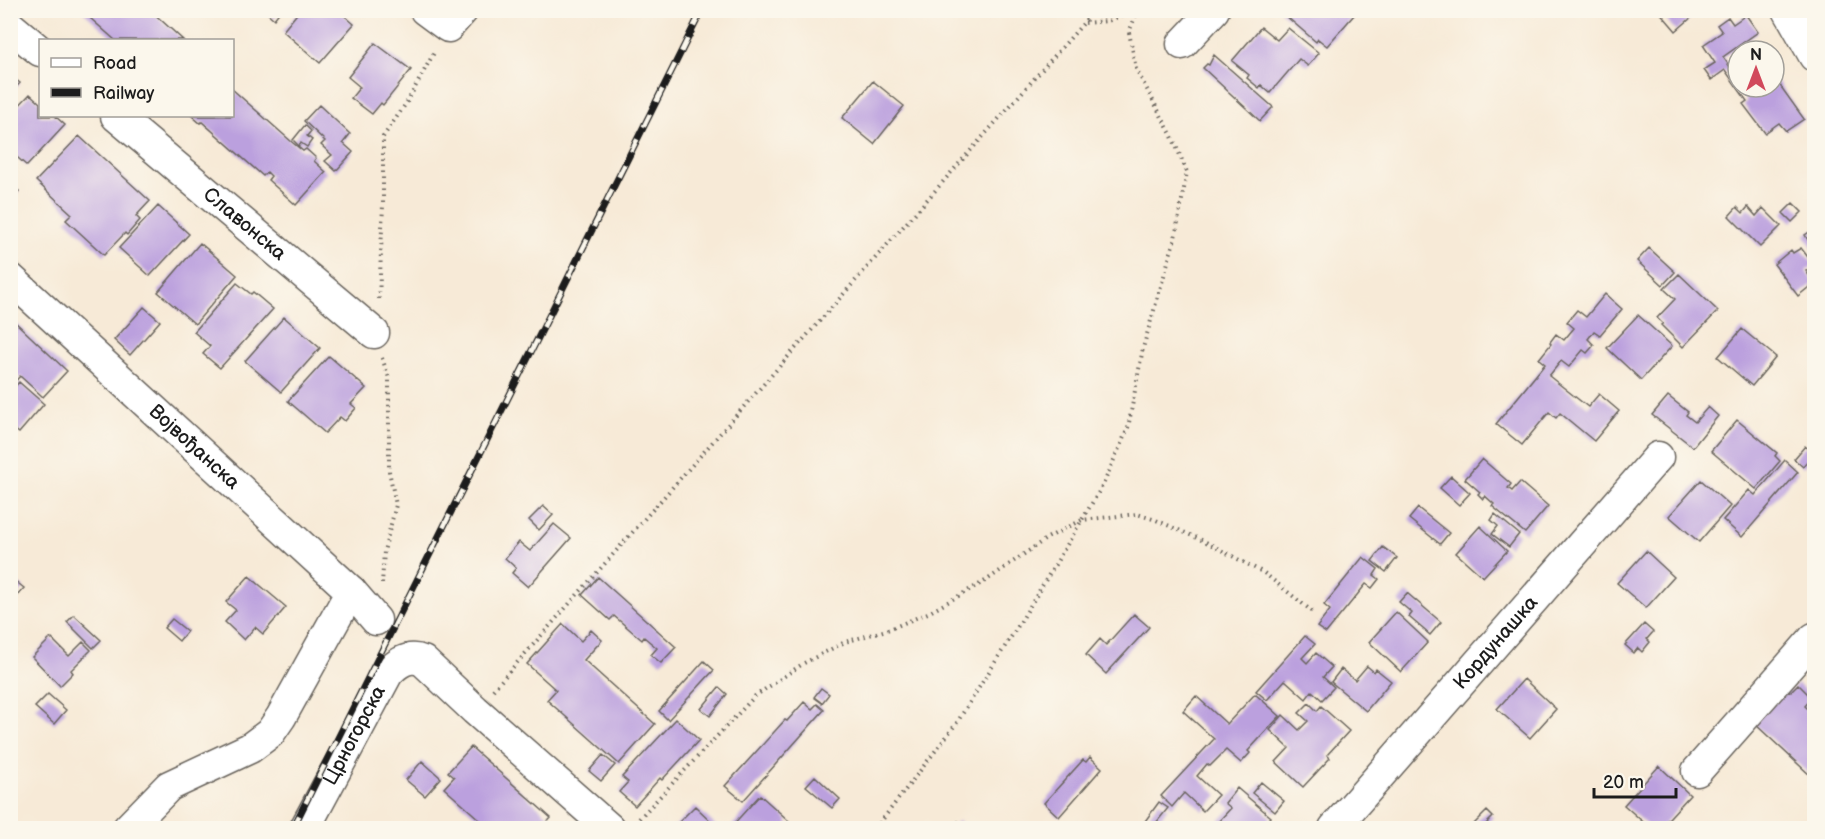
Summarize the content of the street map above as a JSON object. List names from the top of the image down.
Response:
{
  "streets": {
    "street": [
      "Славонска",
      "Војвођанска",
      "Кордунашка",
      "Црногорска"
    ]
  },
  "legend": ["Road", "Railway"],
  "scale_bar": "20 m",
  "north": "top"
}
